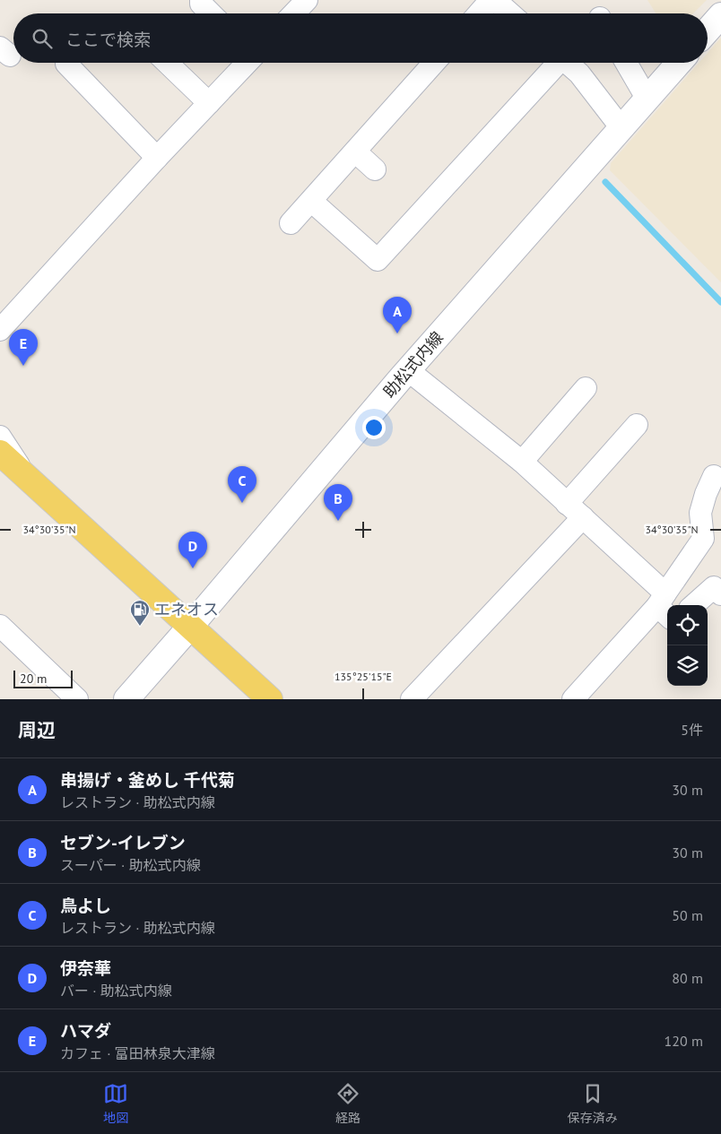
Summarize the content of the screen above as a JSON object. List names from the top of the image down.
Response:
{
  "streets": {
    "street": ["助松式内線"]
  },
  "places": {
    "fuel station": ["エネオス"]
  },
  "scale_bar": "20 m",
  "page": {
    "search": "ここで検索",
    "pins": [
      "A",
      "E",
      "C",
      "B",
      "D"
    ],
    "scale": "20 m",
    "heading": ["周辺", "5件"],
    "list": [
      {
        "mark": "A",
        "name": "串揚げ・釜めし 千代菊",
        "note": "レストラン · 助松式内線",
        "value": "30 m"
      },
      {
        "mark": "B",
        "name": "セブン-イレブン",
        "note": "スーパー · 助松式内線",
        "value": "30 m"
      },
      {
        "mark": "C",
        "name": "鳥よし",
        "note": "レストラン · 助松式内線",
        "value": "50 m"
      },
      {
        "mark": "D",
        "name": "伊奈華",
        "note": "バー · 助松式内線",
        "value": "80 m"
      },
      {
        "mark": "E",
        "name": "ハマダ",
        "note": "カフェ · 富田林泉大津線",
        "value": "120 m"
      }
    ],
    "nav": ["地図", "経路", "保存済み"]
  },
  "coordinates": ["34°30'35\"N", "135°25'15\"E"]
}
